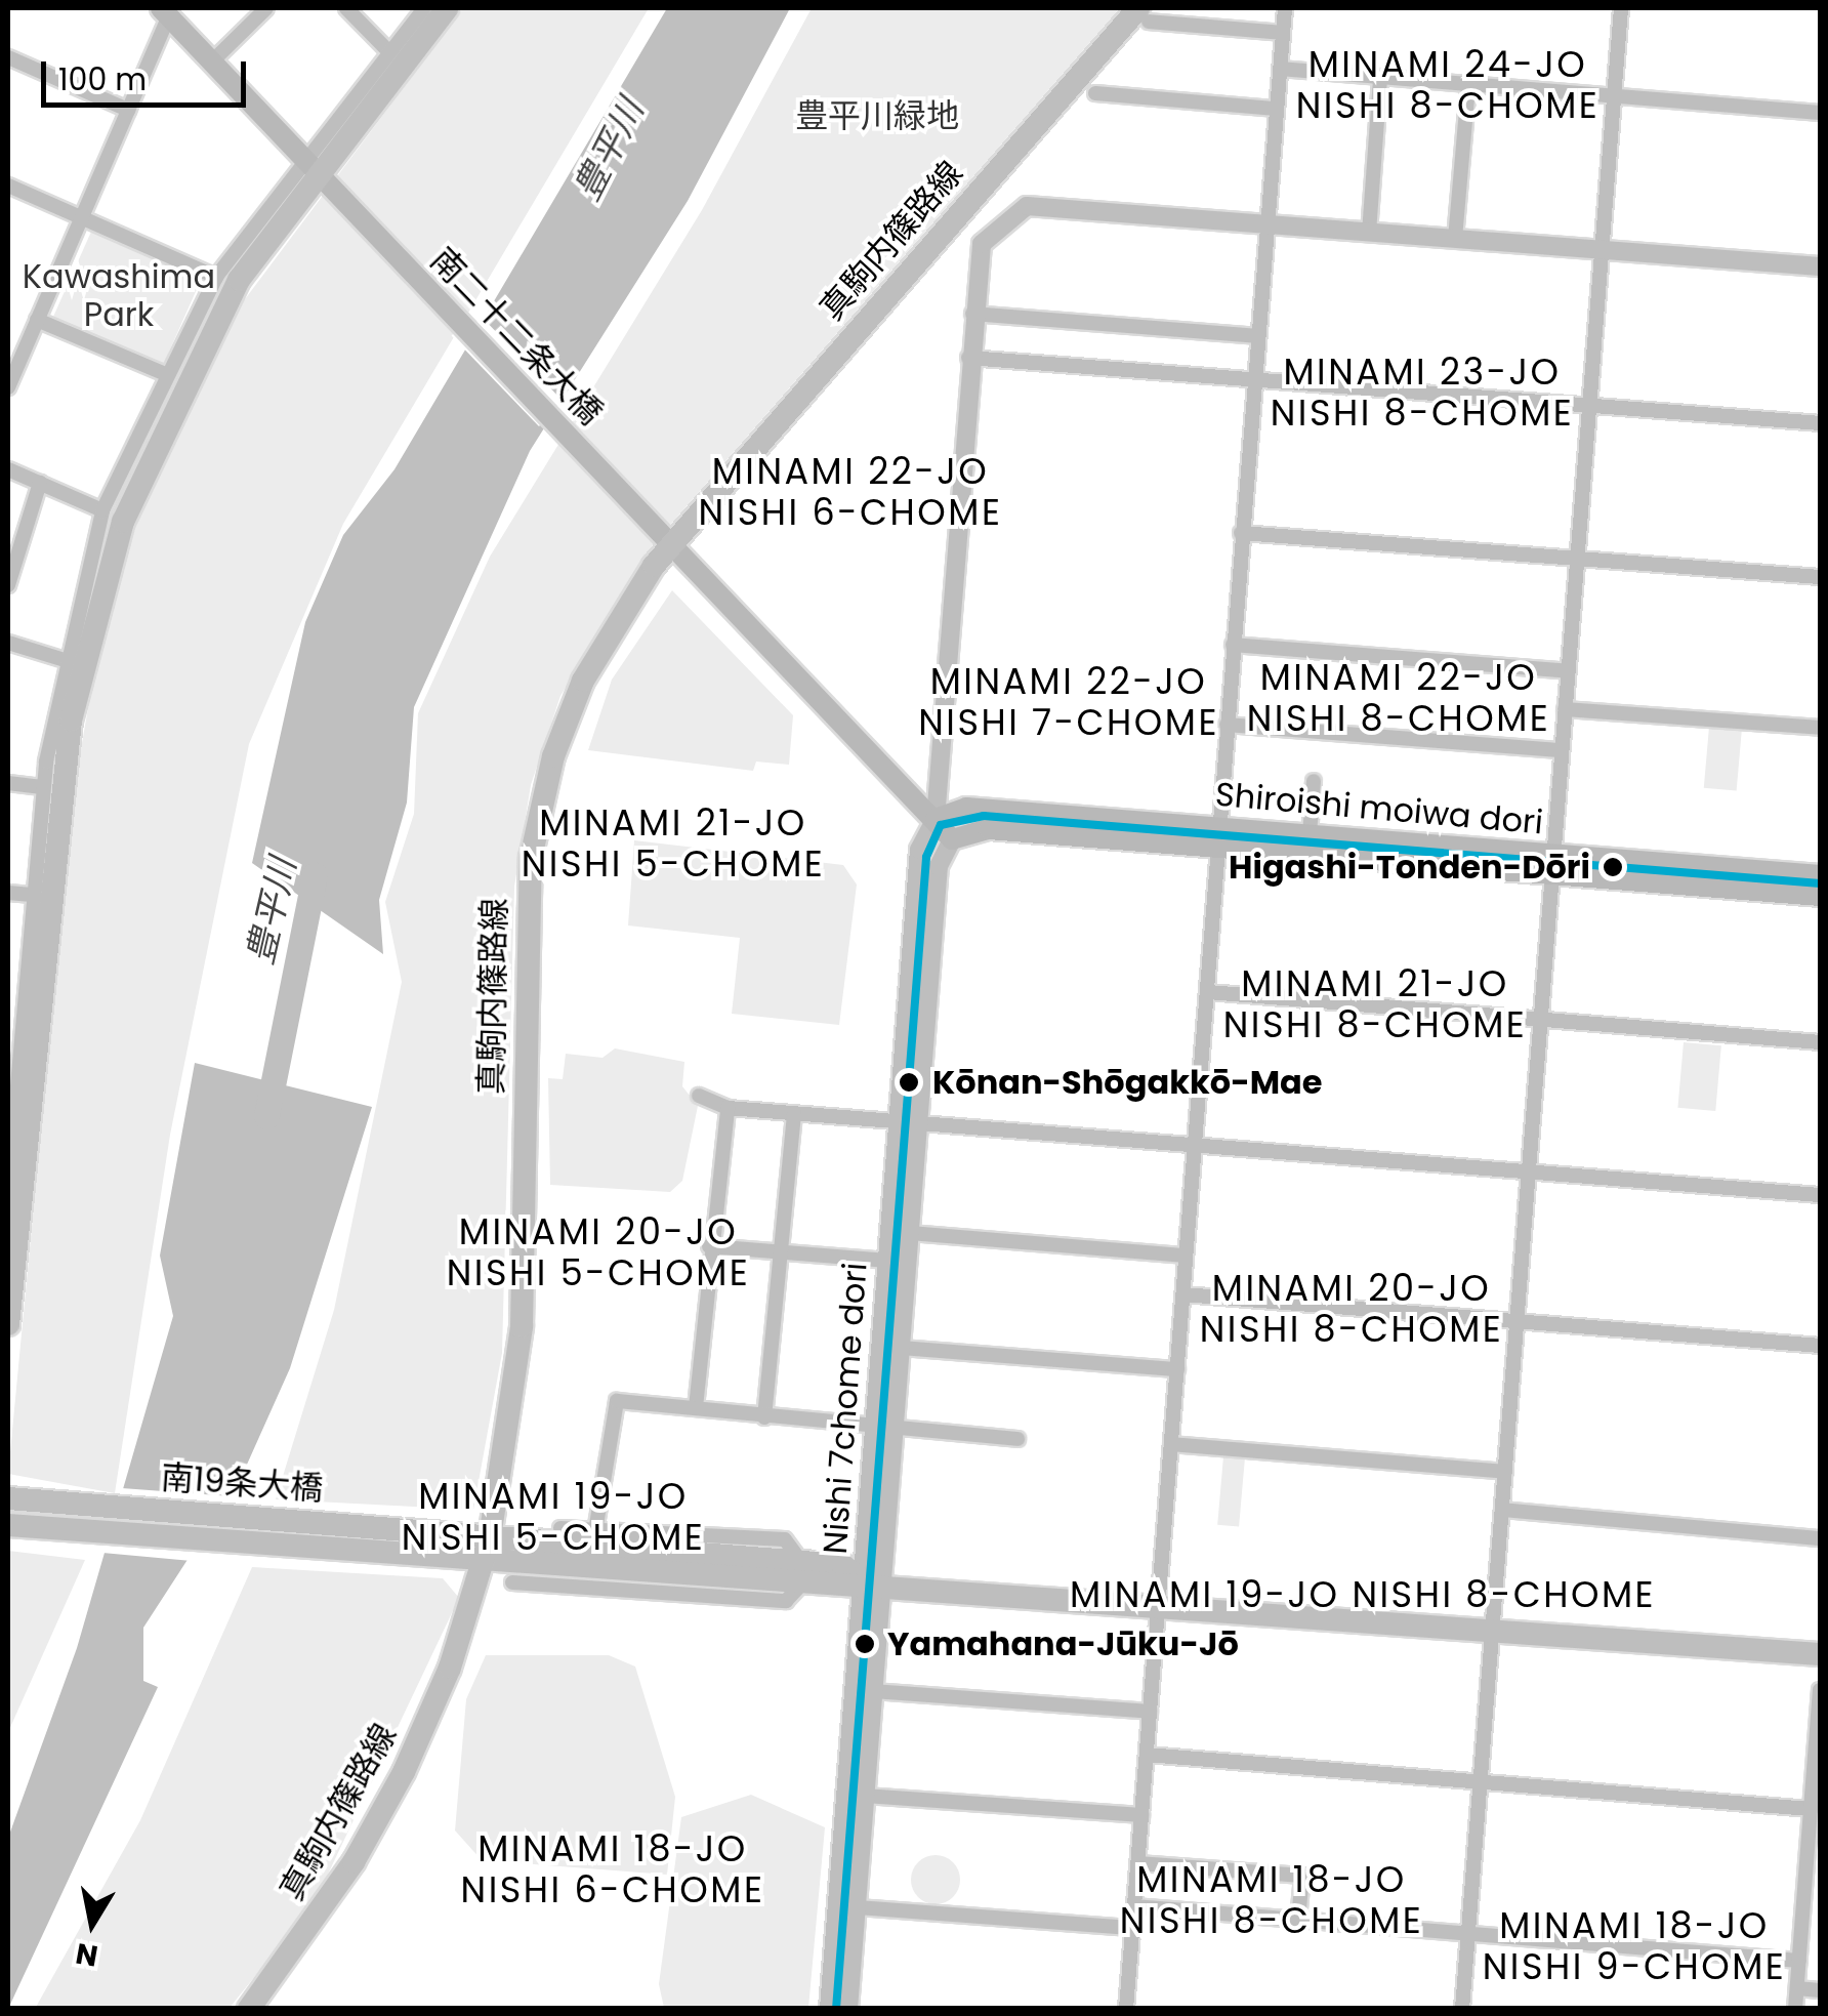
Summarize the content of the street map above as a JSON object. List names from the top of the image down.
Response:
{
  "streets": {
    "main road": [
      "真駒内篠路線",
      "南二十二条大橋",
      "Shiroishi moiwa dori",
      "南19条大橋"
    ],
    "street": ["Nishi 7chome dori"]
  },
  "crossings": [
    ["真駒内篠路線", "南二十二条大橋"],
    ["真駒内篠路線", "南19条大橋"],
    ["Shiroishi moiwa dori", "Nishi 7chome dori"]
  ],
  "districts": [
    "MINAMI 24-JO NISHI 8-CHOME",
    "MINAMI 23-JO NISHI 8-CHOME",
    "MINAMI 22-JO NISHI 6-CHOME",
    "MINAMI 22-JO NISHI 8-CHOME",
    "MINAMI 22-JO NISHI 7-CHOME",
    "MINAMI 21-JO NISHI 5-CHOME",
    "MINAMI 21-JO NISHI 8-CHOME",
    "MINAMI 20-JO NISHI 5-CHOME",
    "MINAMI 20-JO NISHI 8-CHOME",
    "MINAMI 19-JO NISHI 5-CHOME",
    "MINAMI 19-JO NISHI 8-CHOME",
    "MINAMI 18-JO NISHI 6-CHOME",
    "MINAMI 18-JO NISHI 8-CHOME",
    "MINAMI 18-JO NISHI 9-CHOME"
  ],
  "water": ["豊平川"],
  "parks": ["豊平川緑地", "Kawashima Park"],
  "places": ["Higashi-Tonden-Dōri", "Kōnan-Shōgakkō-Mae", "Yamahana-Jūku-Jō"],
  "scale_bar": "100 m",
  "north": "bottom"
}
